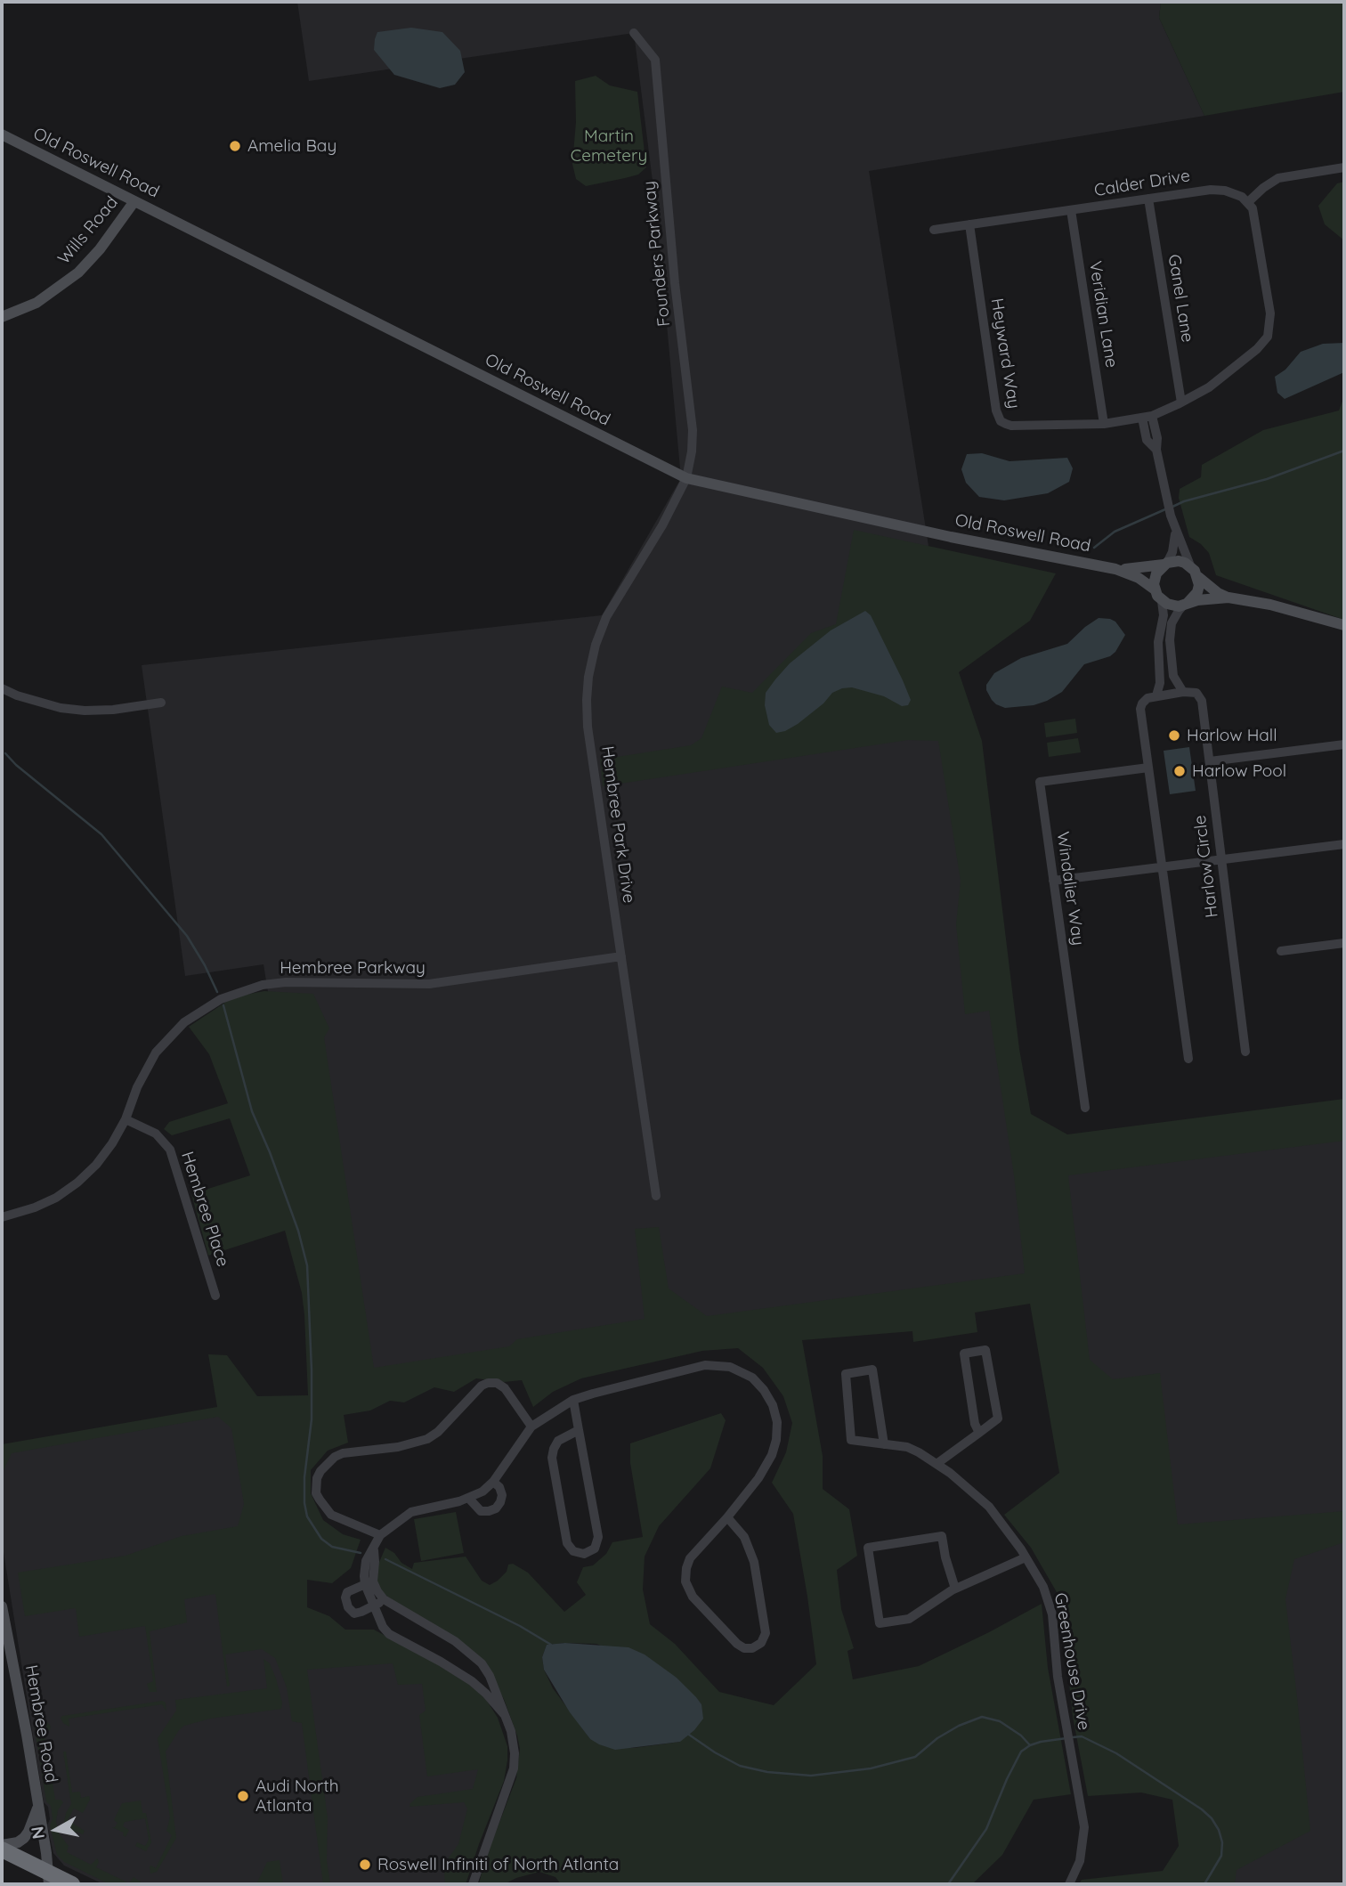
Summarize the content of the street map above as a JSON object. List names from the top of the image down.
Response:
{
  "streets": {
    "street": [
      "Old Roswell Road",
      "Calder Drive",
      "Wills Road",
      "Founders Parkway",
      "Ganel Lane",
      "Veridian Lane",
      "Heyward Way",
      "Hembree Park Drive",
      "Harlow Circle",
      "Windalier Way",
      "Hembree Parkway",
      "Hembree Place",
      "Greenhouse Drive",
      "Hembree Road"
    ]
  },
  "crossings": [
    ["Old Roswell Road", "Wills Road"],
    ["Old Roswell Road", "Founders Parkway"],
    ["Old Roswell Road", "Hembree Park Drive"],
    ["Old Roswell Road", "Harlow Circle"],
    ["Calder Drive", "Ganel Lane"],
    ["Calder Drive", "Veridian Lane"],
    ["Calder Drive", "Heyward Way"],
    ["Founders Parkway", "Hembree Park Drive"],
    ["Ganel Lane", "Heyward Way"],
    ["Veridian Lane", "Heyward Way"],
    ["Hembree Park Drive", "Hembree Parkway"],
    ["Hembree Parkway", "Hembree Place"]
  ],
  "parks": ["Martin Cemetery"],
  "places": [
    "Amelia Bay",
    "Harlow Hall",
    "Harlow Pool",
    "Audi North Atlanta",
    "Roswell Infiniti of North Atlanta"
  ],
  "north": "left"
}
